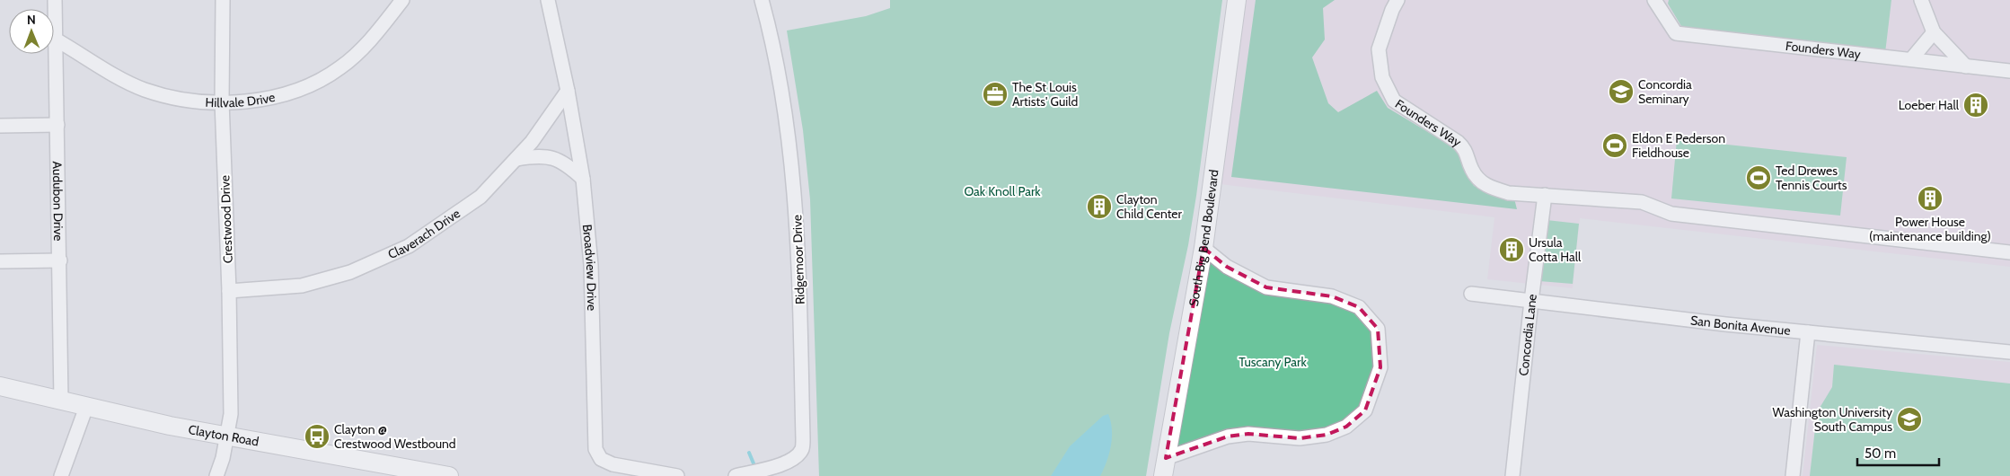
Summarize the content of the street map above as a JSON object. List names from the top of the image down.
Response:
{
  "streets": {
    "main road": ["South Big Bend Boulevard", "Clayton Road"],
    "street": [
      "Founders Way",
      "Hillvale Drive",
      "Audubon Drive",
      "Crestwood Drive",
      "Claverach Drive",
      "Ridgemoor Drive",
      "Broadview Drive",
      "San Bonita Avenue",
      "Concordia Lane"
    ]
  },
  "crossings": [
    ["Founders Way", "Concordia Lane"],
    ["Hillvale Drive", "Audubon Drive"],
    ["Hillvale Drive", "Crestwood Drive"],
    ["Audubon Drive", "Clayton Road"],
    ["Crestwood Drive", "Claverach Drive"],
    ["Crestwood Drive", "Clayton Road"],
    ["Claverach Drive", "Broadview Drive"],
    ["San Bonita Avenue", "Concordia Lane"]
  ],
  "parks": ["Oak Knoll Park", "Tuscany Park"],
  "places": {
    "school or university": ["Concordia Seminary", "Washington University South Campus"],
    "office": ["The St Louis Artists' Guild"],
    "building": [
      "Loeber Hall",
      "Power House (maintenance building)",
      "Clayton Child Center",
      "Ursula Cotta Hall"
    ],
    "sports": ["Eldon E Pederson Fieldhouse", "Ted Drewes Tennis Courts"],
    "bus stop": ["Clayton @ Crestwood Westbound"]
  },
  "scale_bar": "50 m",
  "north": "top"
}
